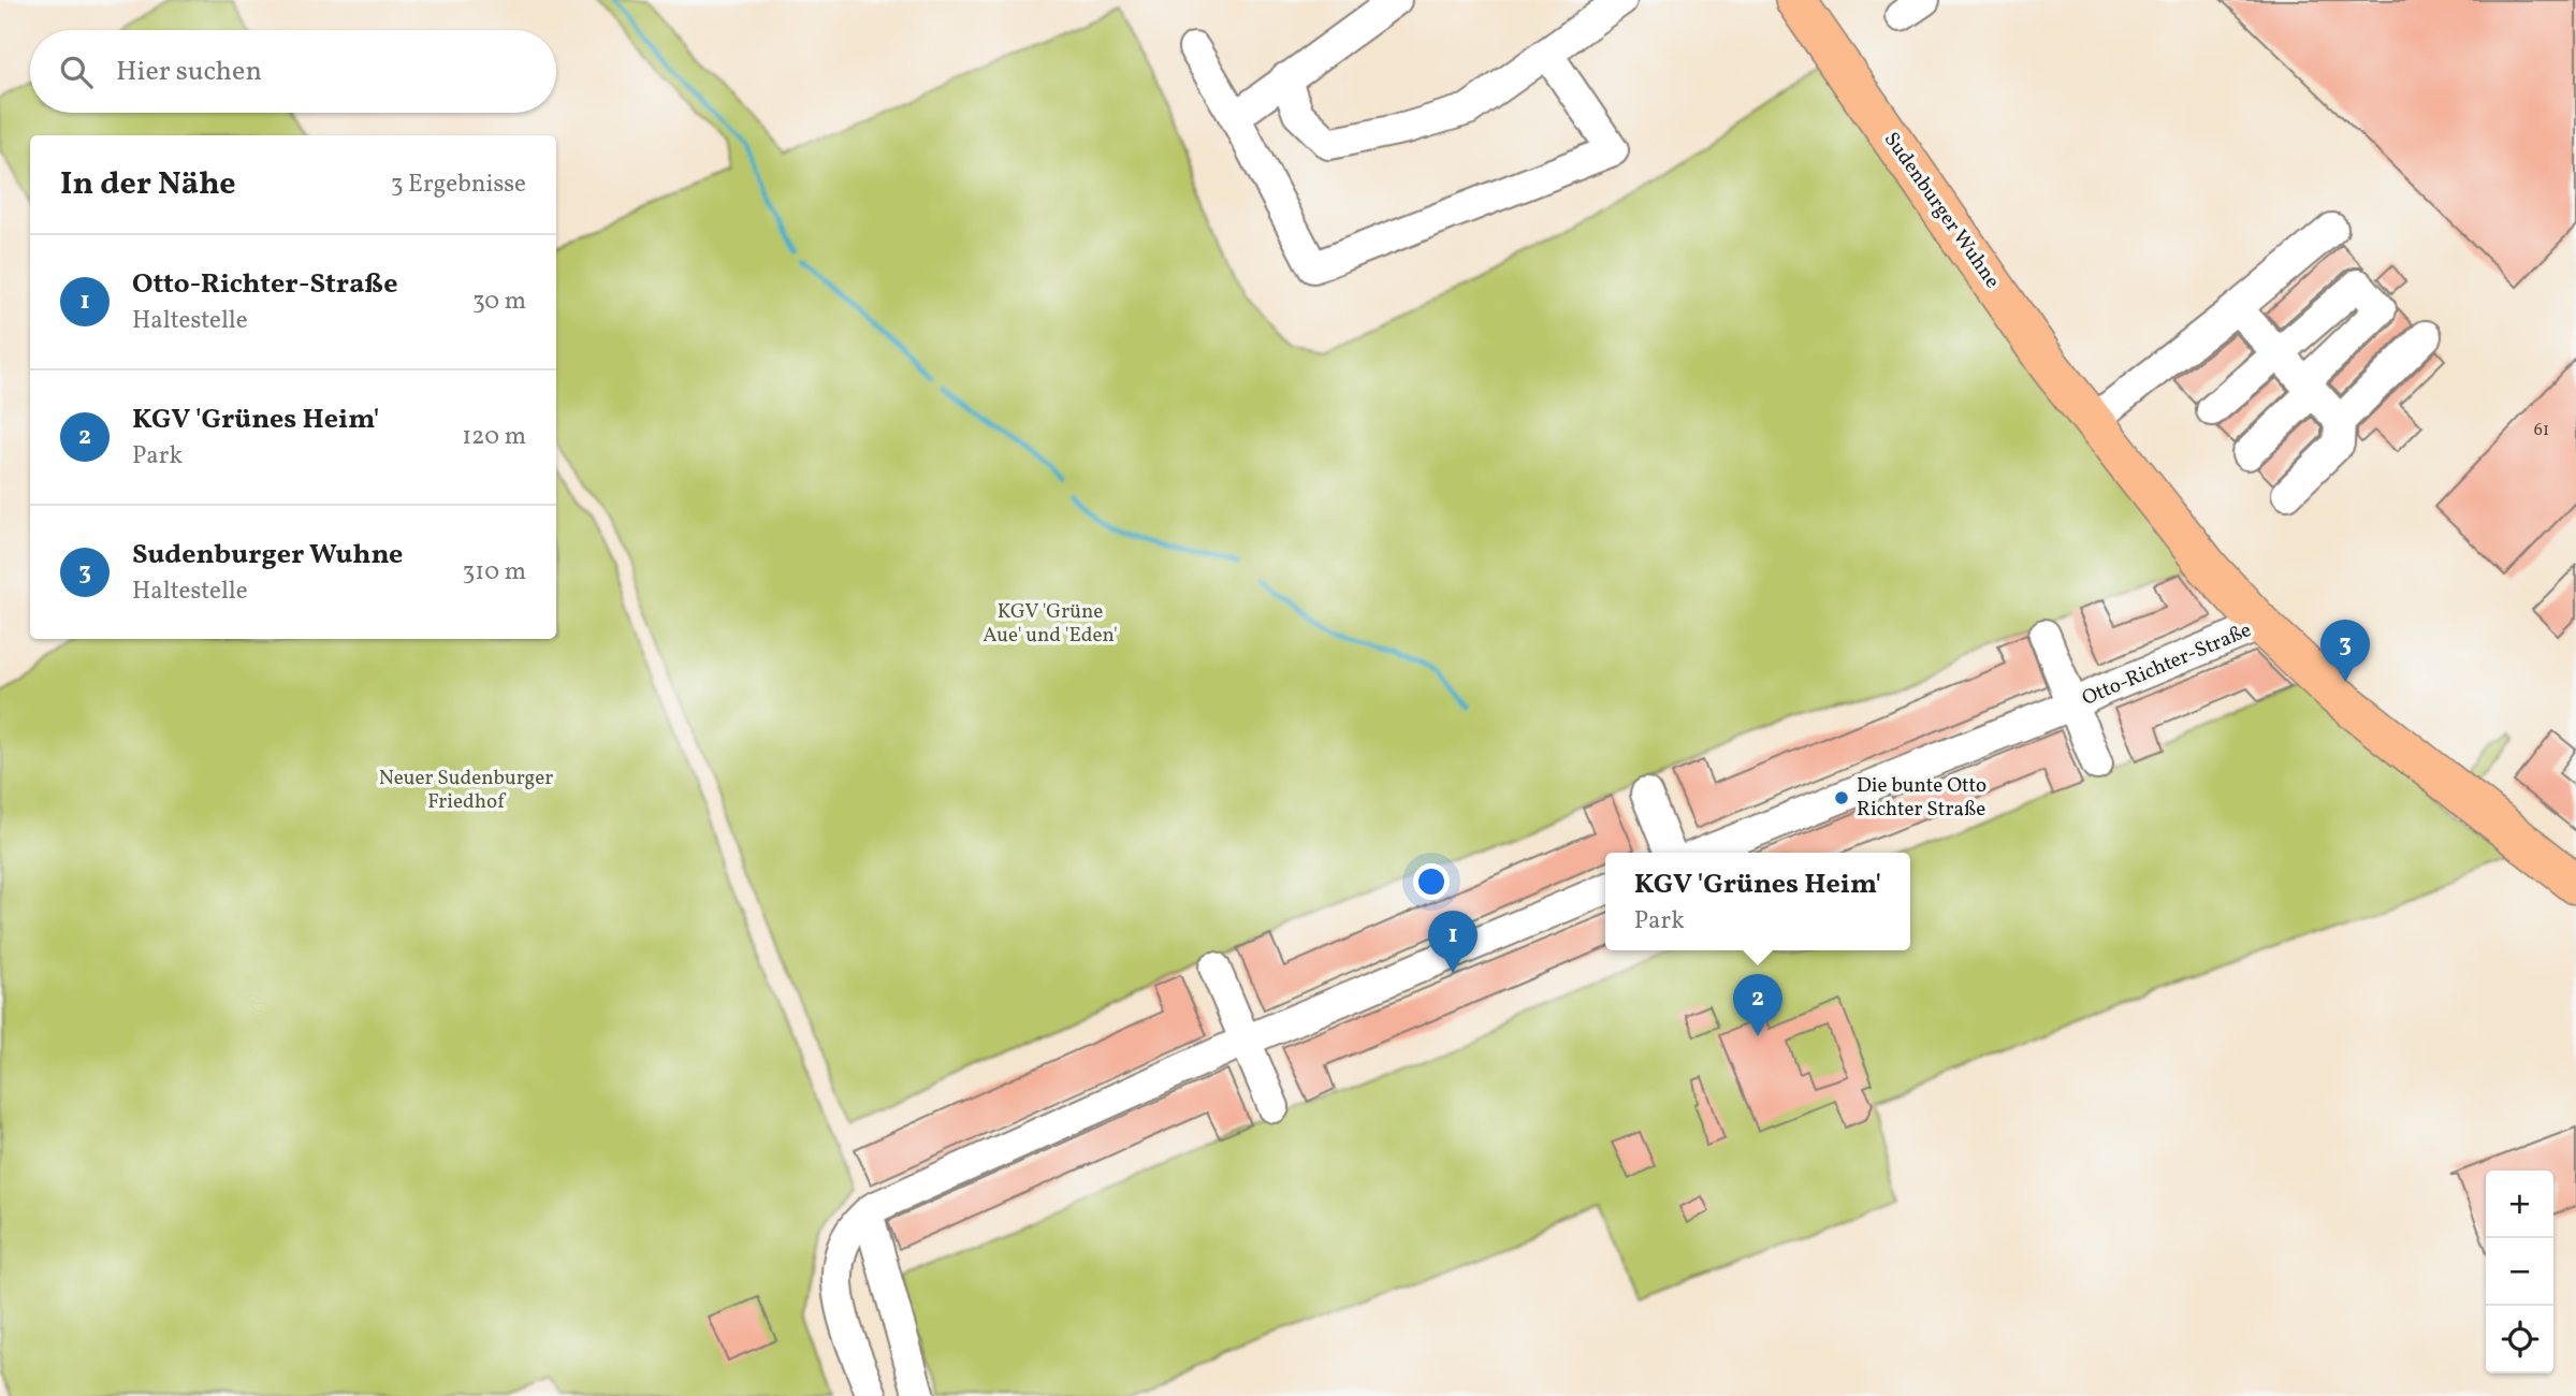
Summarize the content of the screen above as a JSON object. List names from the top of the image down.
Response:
{
  "streets": {
    "main road": ["Sudenburger Wuhne"],
    "street": ["Otto-Richter-Straße"]
  },
  "crossings": [
    ["Sudenburger Wuhne", "Otto-Richter-Straße"]
  ],
  "parks": ["KGV 'Grüne Aue' und 'Eden'", "Neuer Sudenburger Friedhof"],
  "places": ["Die bunte Otto Richter Straße"],
  "house_numbers": ["61"],
  "page": {
    "search": "Hier suchen",
    "heading": ["In der Nähe", "3 Ergebnisse"],
    "list": [
      {
        "mark": "1",
        "name": "Otto-Richter-Straße",
        "note": "Haltestelle",
        "value": "30 m"
      },
      {
        "mark": "2",
        "name": "KGV 'Grünes Heim'",
        "note": "Park",
        "value": "120 m"
      },
      {
        "mark": "3",
        "name": "Sudenburger Wuhne",
        "note": "Haltestelle",
        "value": "310 m"
      }
    ],
    "pins": ["3", "1", "2"],
    "popup": ["KGV 'Grünes Heim'", "Park"],
    "map_buttons": ["+", "−"]
  }
}
